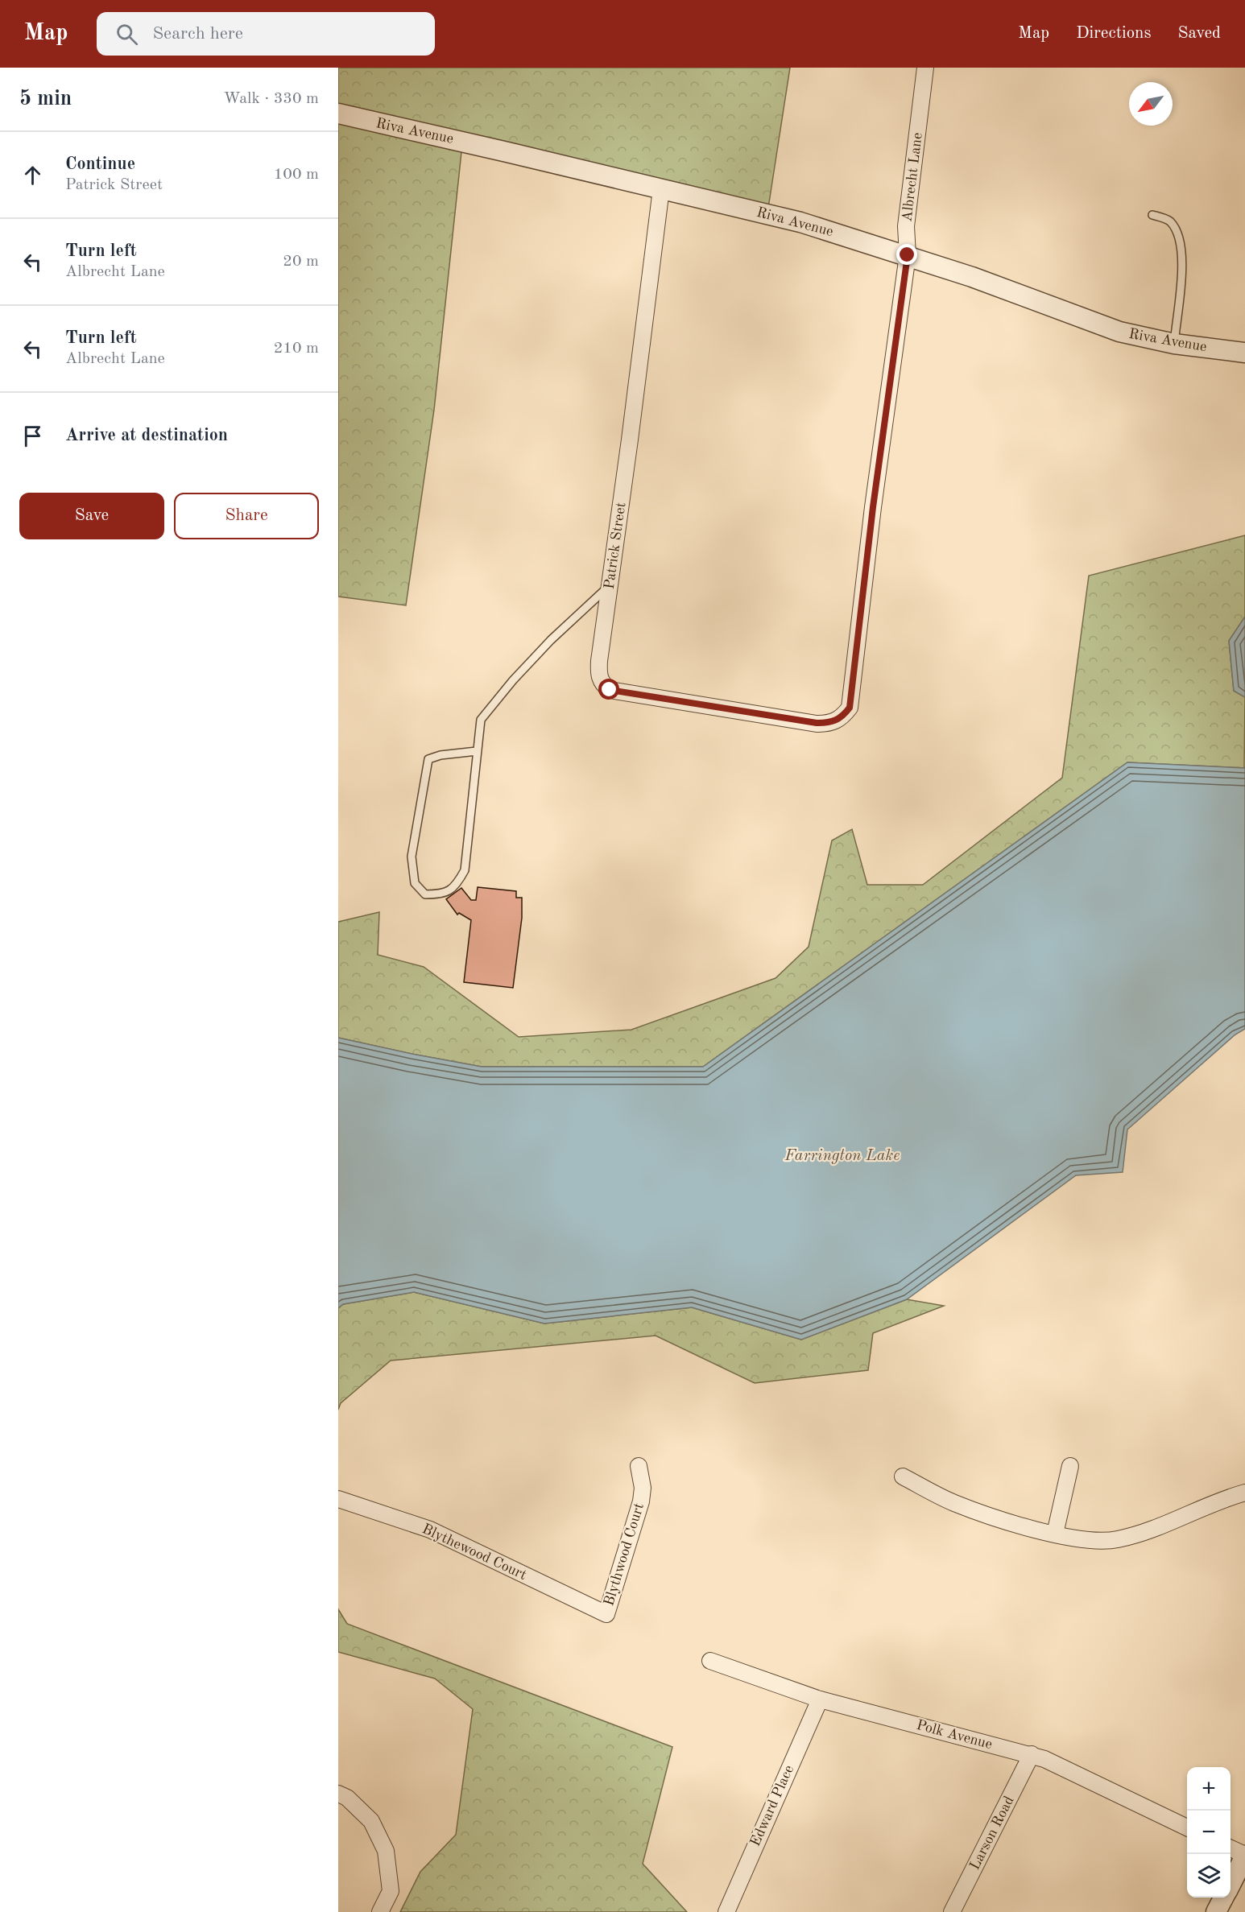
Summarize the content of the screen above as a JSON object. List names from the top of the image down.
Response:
{
  "streets": {
    "street": [
      "Riva Avenue",
      "Albrecht Lane",
      "Patrick Street",
      "Blythewood Court",
      "Blythwood Court",
      "Polk Avenue",
      "Edward Place",
      "Larson Road"
    ]
  },
  "crossings": [
    ["Riva Avenue", "Albrecht Lane"],
    ["Riva Avenue", "Patrick Street"],
    ["Albrecht Lane", "Patrick Street"],
    ["Blythewood Court", "Blythwood Court"],
    ["Polk Avenue", "Edward Place"],
    ["Polk Avenue", "Larson Road"]
  ],
  "water": ["Farrington Lake"],
  "north": "bottom left",
  "page": {
    "header": "Map",
    "search": "Search here",
    "nav": ["Map", "Directions", "Saved"],
    "heading": ["5 min", "Walk · 330 m"],
    "list": [
      ["Continue", "Patrick Street", "100 m"],
      ["Turn left", "Albrecht Lane", "20 m"],
      ["Turn left", "Albrecht Lane", "210 m"],
      "Arrive at destination"
    ],
    "buttons": ["Save", "Share"],
    "map_buttons": ["+", "−"]
  }
}
